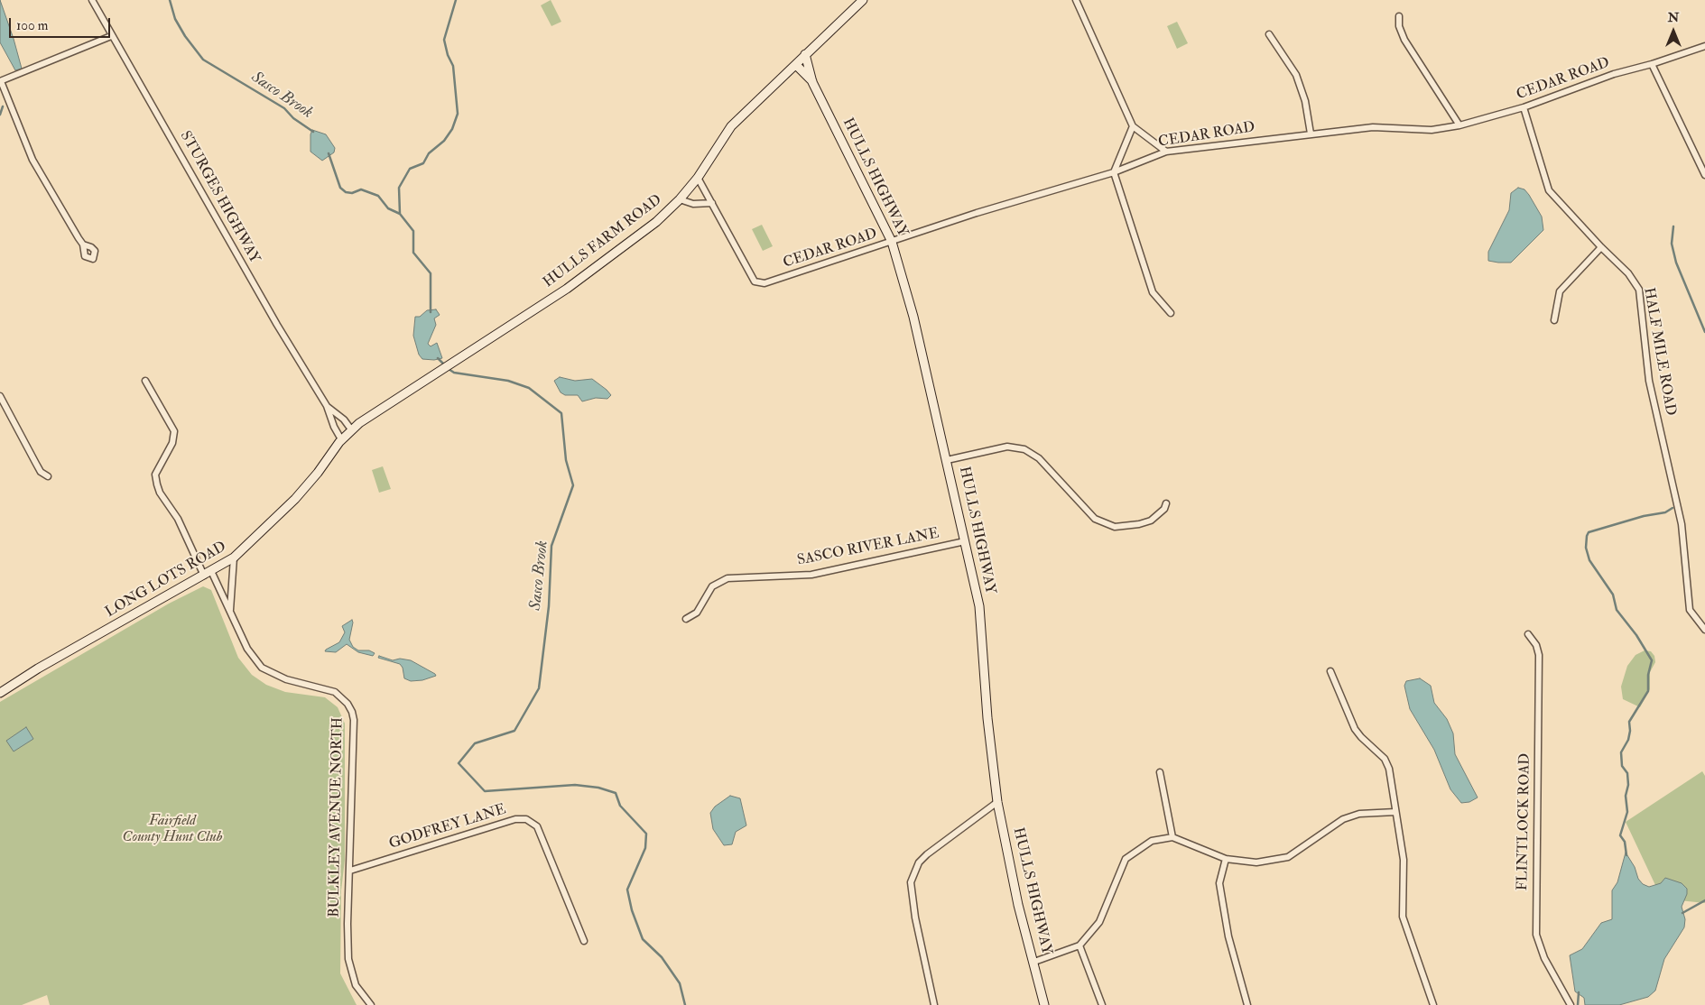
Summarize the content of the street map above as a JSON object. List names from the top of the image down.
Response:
{
  "streets": {
    "main road": ["HULLS HIGHWAY", "HULLS FARM ROAD", "LONG LOTS ROAD"],
    "street": [
      "CEDAR ROAD",
      "STURGES HIGHWAY",
      "HALF MILE ROAD",
      "SASCO RIVER LANE",
      "BULKLEY AVENUE NORTH",
      "FLINTLOCK ROAD",
      "GODFREY LANE"
    ]
  },
  "crossings": [
    ["CEDAR ROAD", "HULLS HIGHWAY"],
    ["CEDAR ROAD", "HULLS FARM ROAD"],
    ["CEDAR ROAD", "HALF MILE ROAD"],
    ["HULLS HIGHWAY", "HULLS FARM ROAD"],
    ["HULLS HIGHWAY", "SASCO RIVER LANE"],
    ["STURGES HIGHWAY", "LONG LOTS ROAD"],
    ["HULLS FARM ROAD", "LONG LOTS ROAD"],
    ["LONG LOTS ROAD", "BULKLEY AVENUE NORTH"],
    ["BULKLEY AVENUE NORTH", "GODFREY LANE"]
  ],
  "water": ["Sasco Brook"],
  "parks": ["Fairfield County Hunt Club"],
  "scale_bar": "100 m",
  "north": "top"
}
